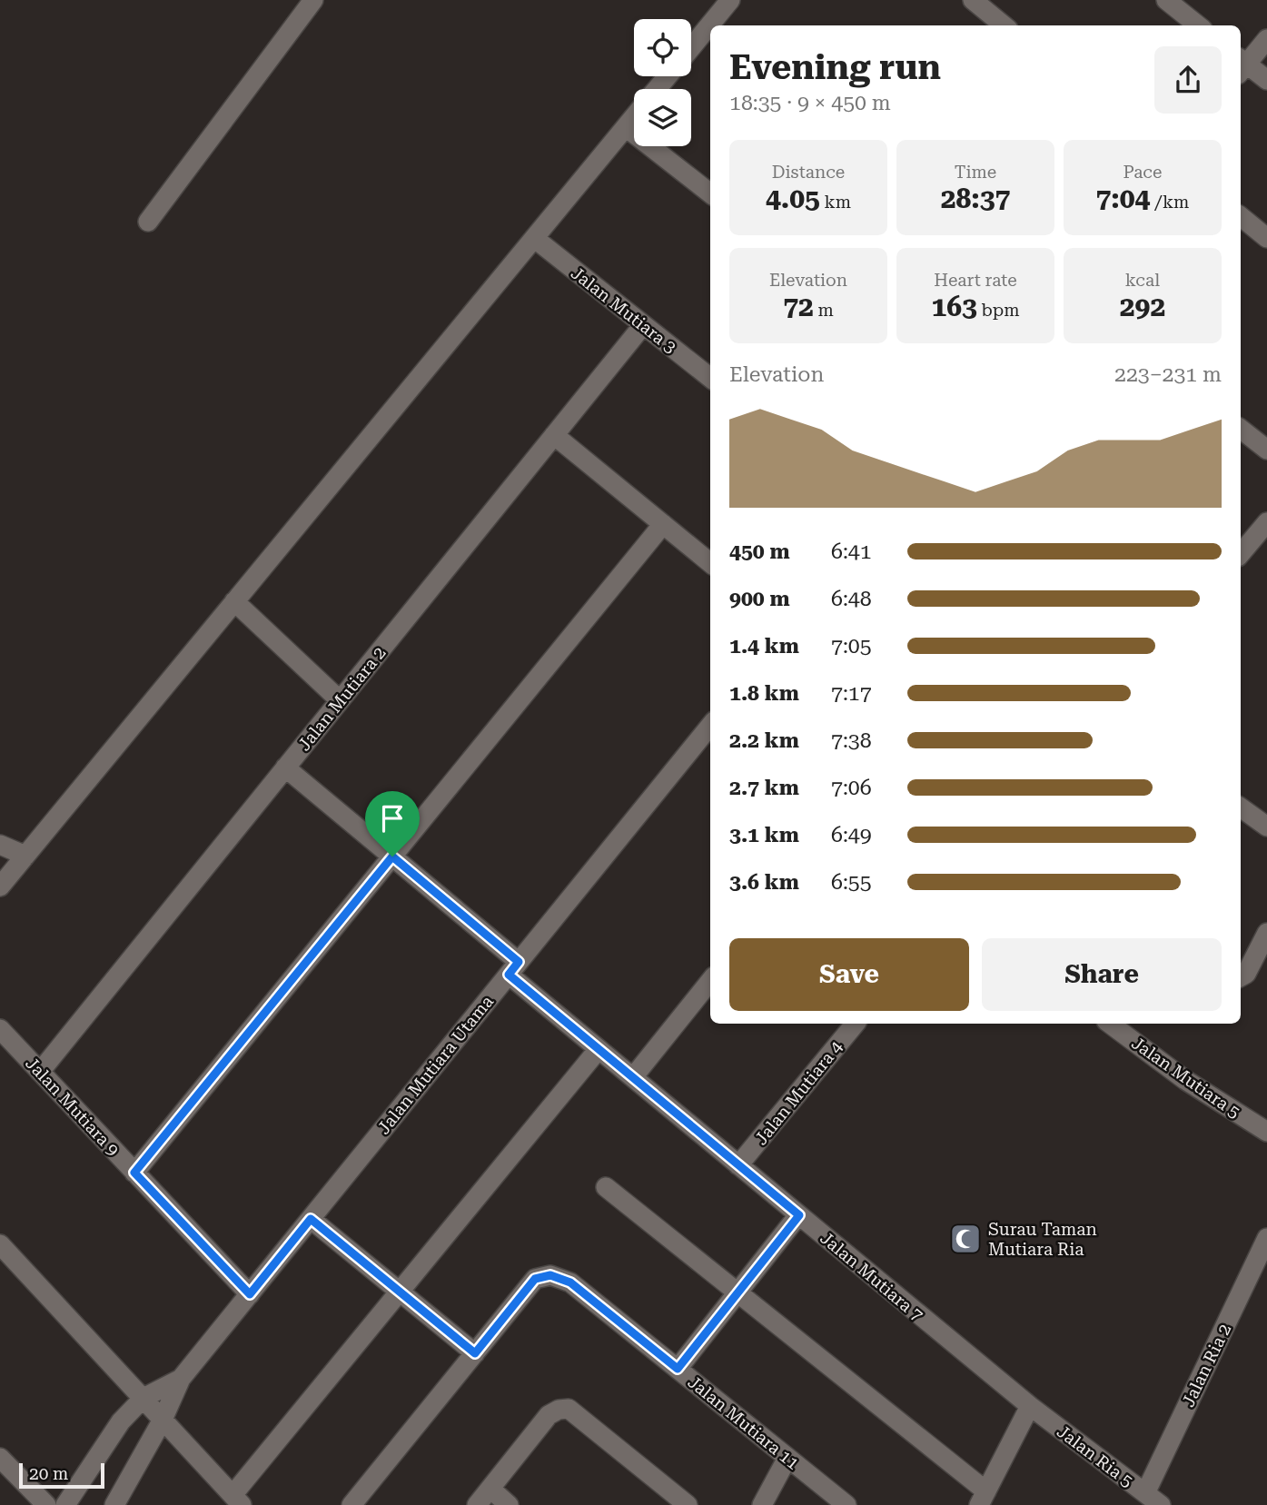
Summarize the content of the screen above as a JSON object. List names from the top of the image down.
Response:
{
  "streets": {
    "street": [
      "Jalan Mutiara 3",
      "Jalan Mutiara 2",
      "Jalan Mutiara Utama",
      "Jalan Mutiara 5",
      "Jalan Mutiara 4",
      "Jalan Mutiara 9",
      "Jalan Mutiara 7",
      "Jalan Ria 2",
      "Jalan Mutiara 11",
      "Jalan Ria 5"
    ]
  },
  "crossings": [
    ["Jalan Mutiara 3", "Jalan Mutiara 2"],
    ["Jalan Mutiara 2", "Jalan Mutiara 9"],
    ["Jalan Mutiara 2", "Jalan Mutiara 7"],
    ["Jalan Mutiara Utama", "Jalan Mutiara 9"],
    ["Jalan Mutiara Utama", "Jalan Mutiara 7"],
    ["Jalan Mutiara 4", "Jalan Mutiara 7"],
    ["Jalan Mutiara 7", "Jalan Ria 5"],
    ["Jalan Ria 2", "Jalan Ria 5"]
  ],
  "places": {
    "mosque": ["Surau Taman Mutiara Ria"]
  },
  "scale_bar": "20 m",
  "page": {
    "heading": ["Evening run", "18:35 · 9 × 450 m"],
    "stats": [
      ["Distance", "4.05 km"],
      ["Time", "28:37"],
      ["Pace", "7:04 /km"],
      ["Elevation", "72 m"],
      ["Heart rate", "163 bpm"],
      ["kcal", "292"]
    ],
    "chart": ["Elevation", "223–231 m"],
    "list": [
      {
        "name": "450 m",
        "note": "6:41"
      },
      {
        "name": "900 m",
        "note": "6:48"
      },
      {
        "name": "1.4 km",
        "note": "7:05"
      },
      {
        "name": "1.8 km",
        "note": "7:17"
      },
      {
        "name": "2.2 km",
        "note": "7:38"
      },
      {
        "name": "2.7 km",
        "note": "7:06"
      },
      {
        "name": "3.1 km",
        "note": "6:49"
      },
      {
        "name": "3.6 km",
        "note": "6:55"
      }
    ],
    "buttons": ["Save", "Share"],
    "scale": "20 m"
  }
}
